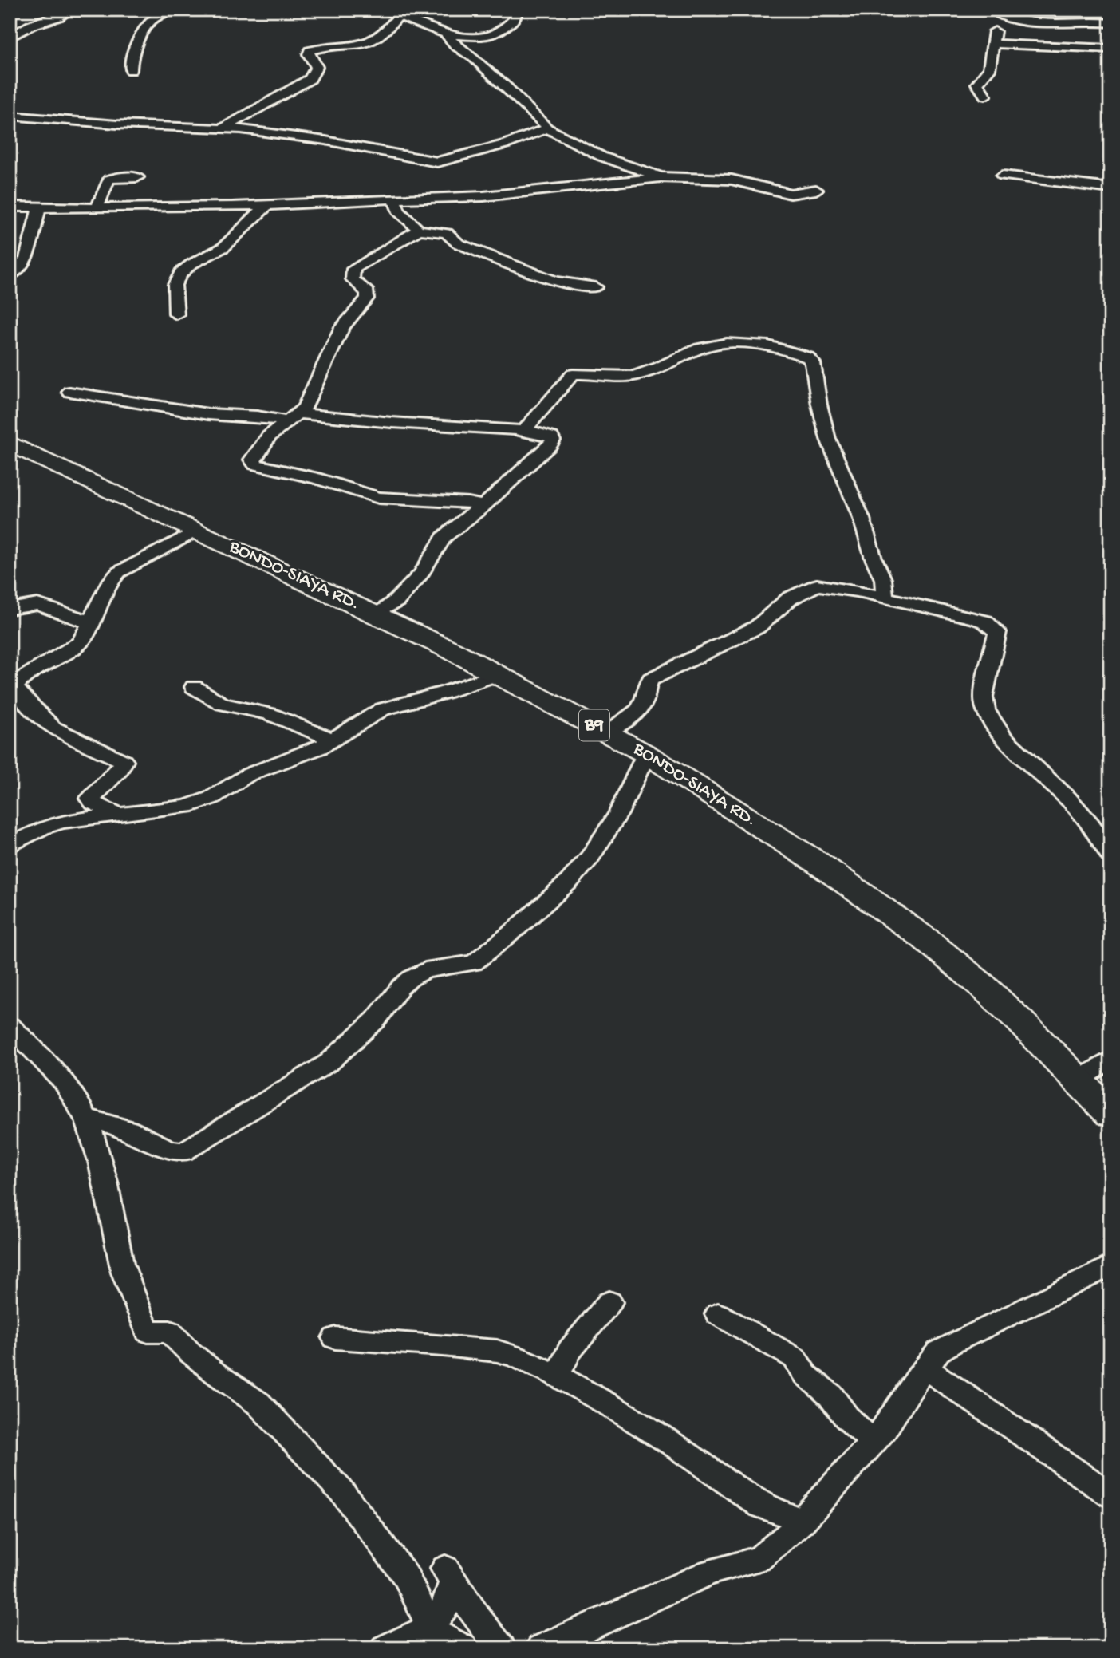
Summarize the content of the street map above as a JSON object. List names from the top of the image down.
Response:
{
  "streets": {
    "highway": ["BONDO-SIAYA RD.", "B9"]
  }
}
